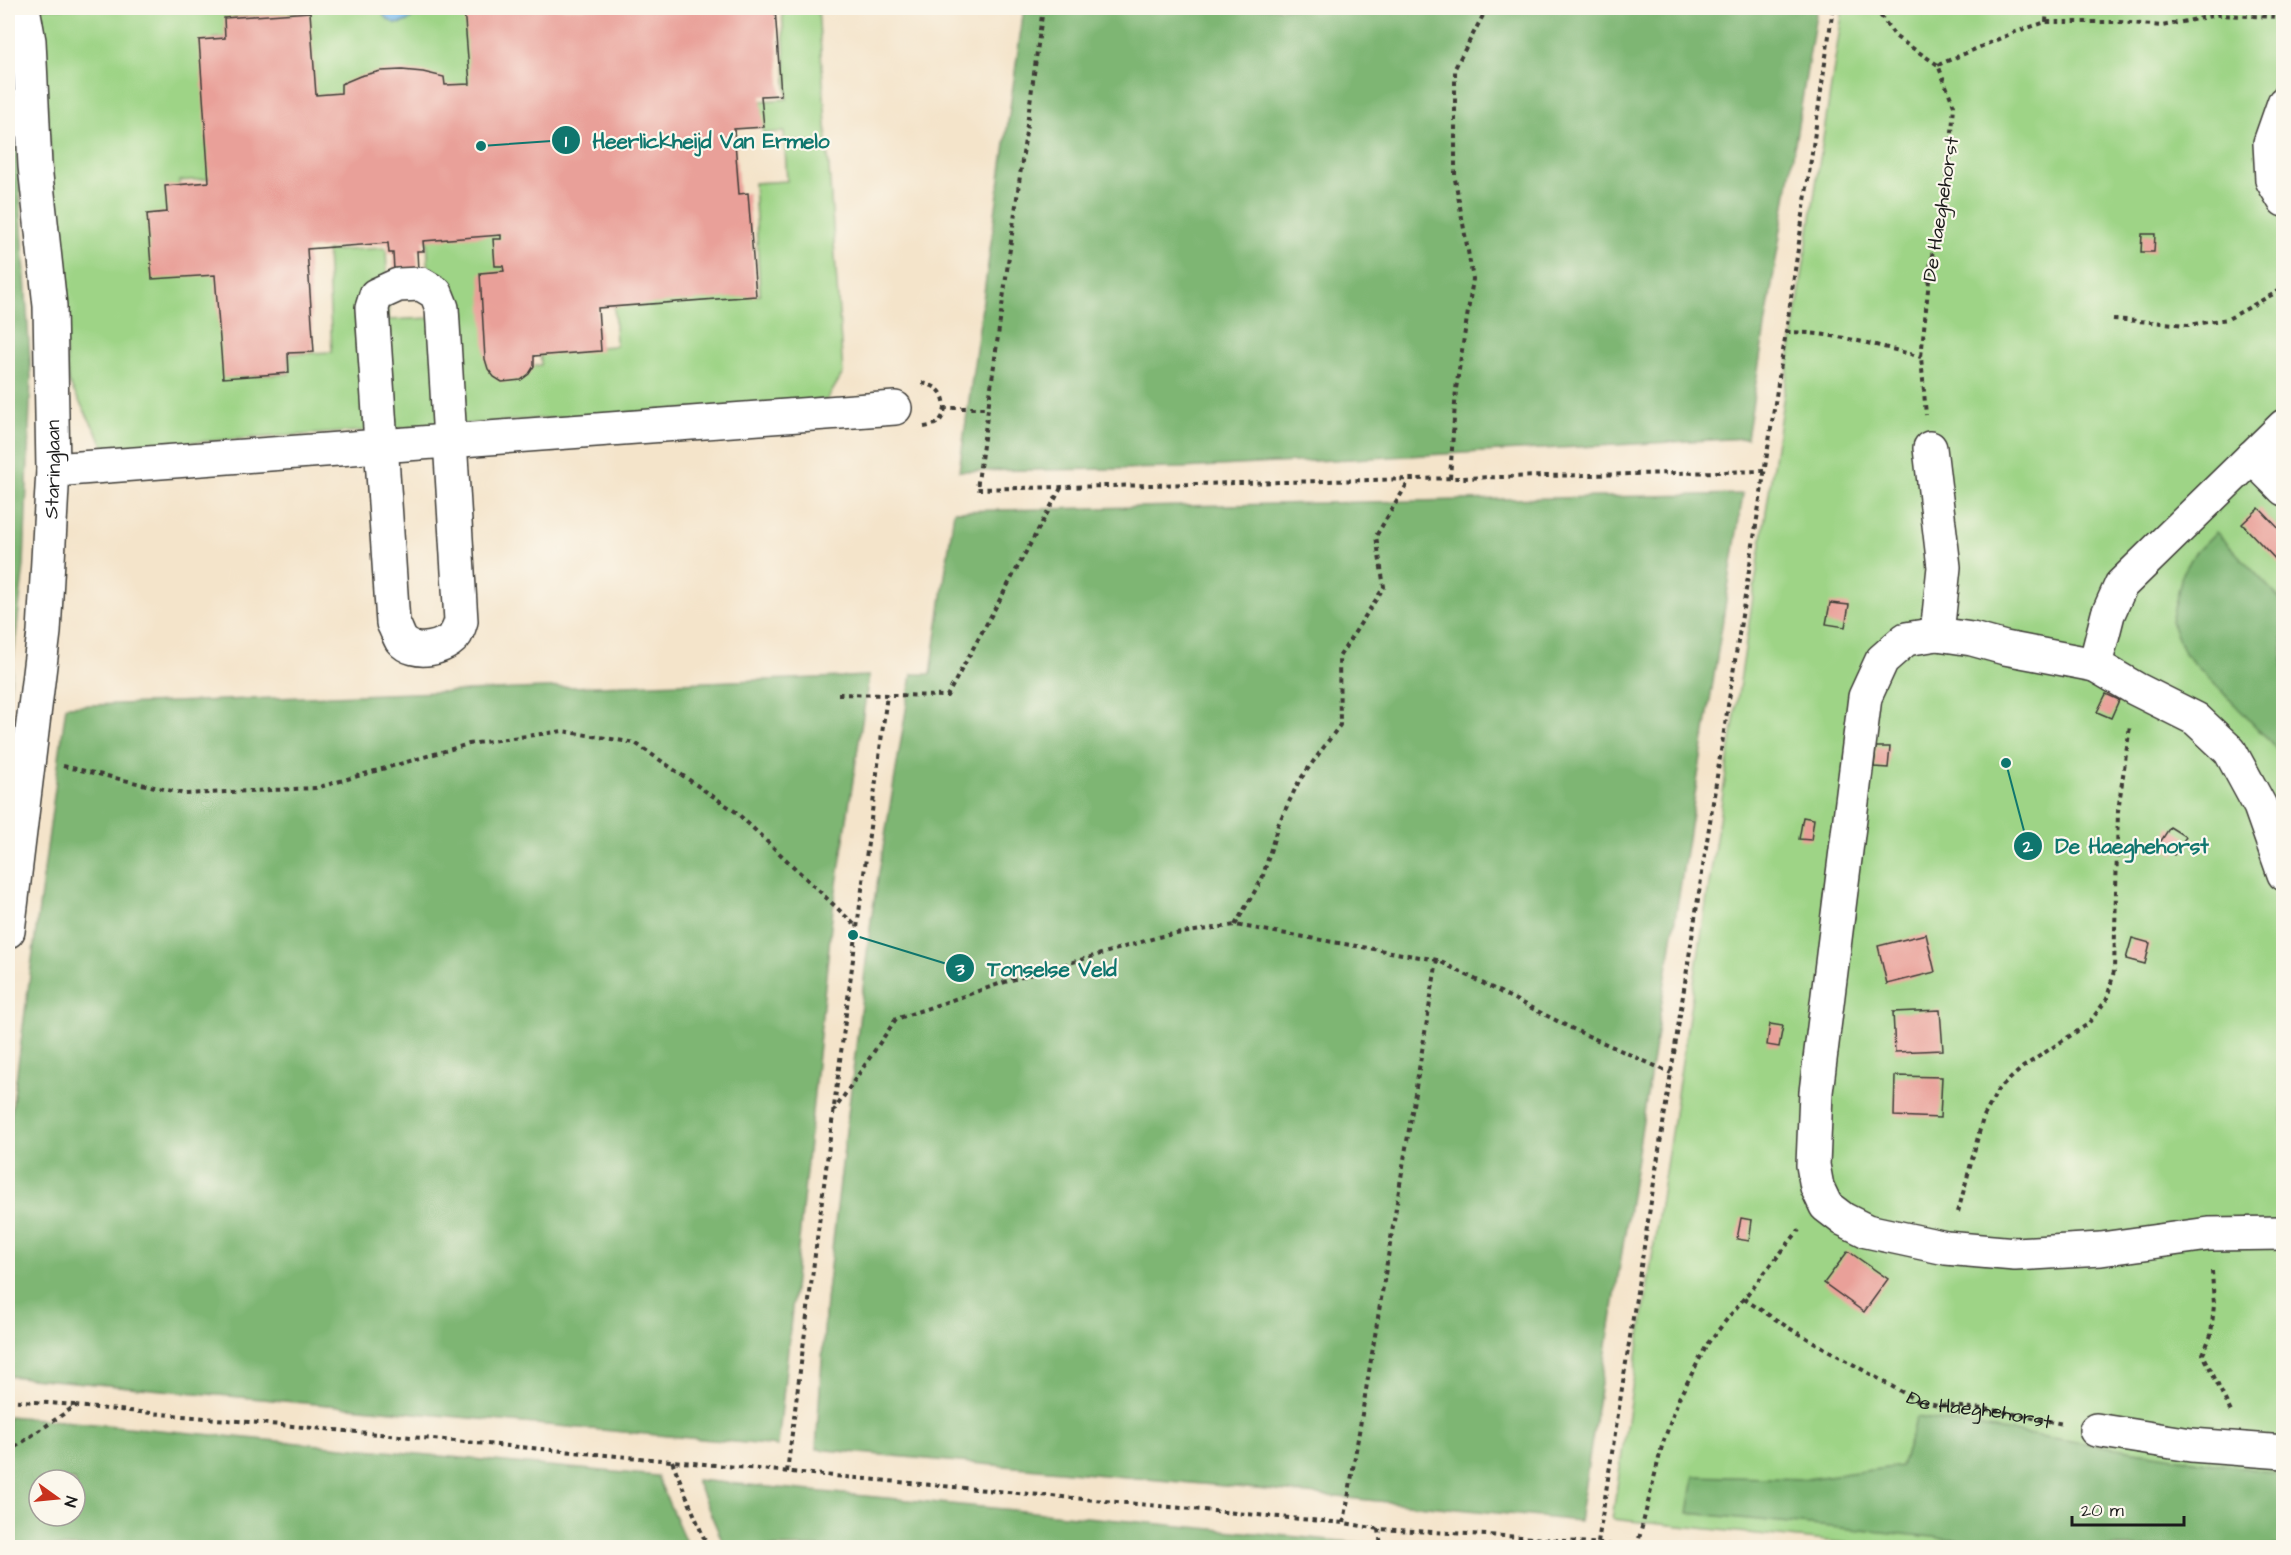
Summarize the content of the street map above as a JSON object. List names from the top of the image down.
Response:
{
  "streets": {
    "street": ["Staringlaan"],
    "path": ["De Haeghehorst"]
  },
  "places": ["Heerlickheijd Van Ermelo", "De Haeghehorst", "Tonselse Veld"],
  "scale_bar": "20 m",
  "north": "right"
}
